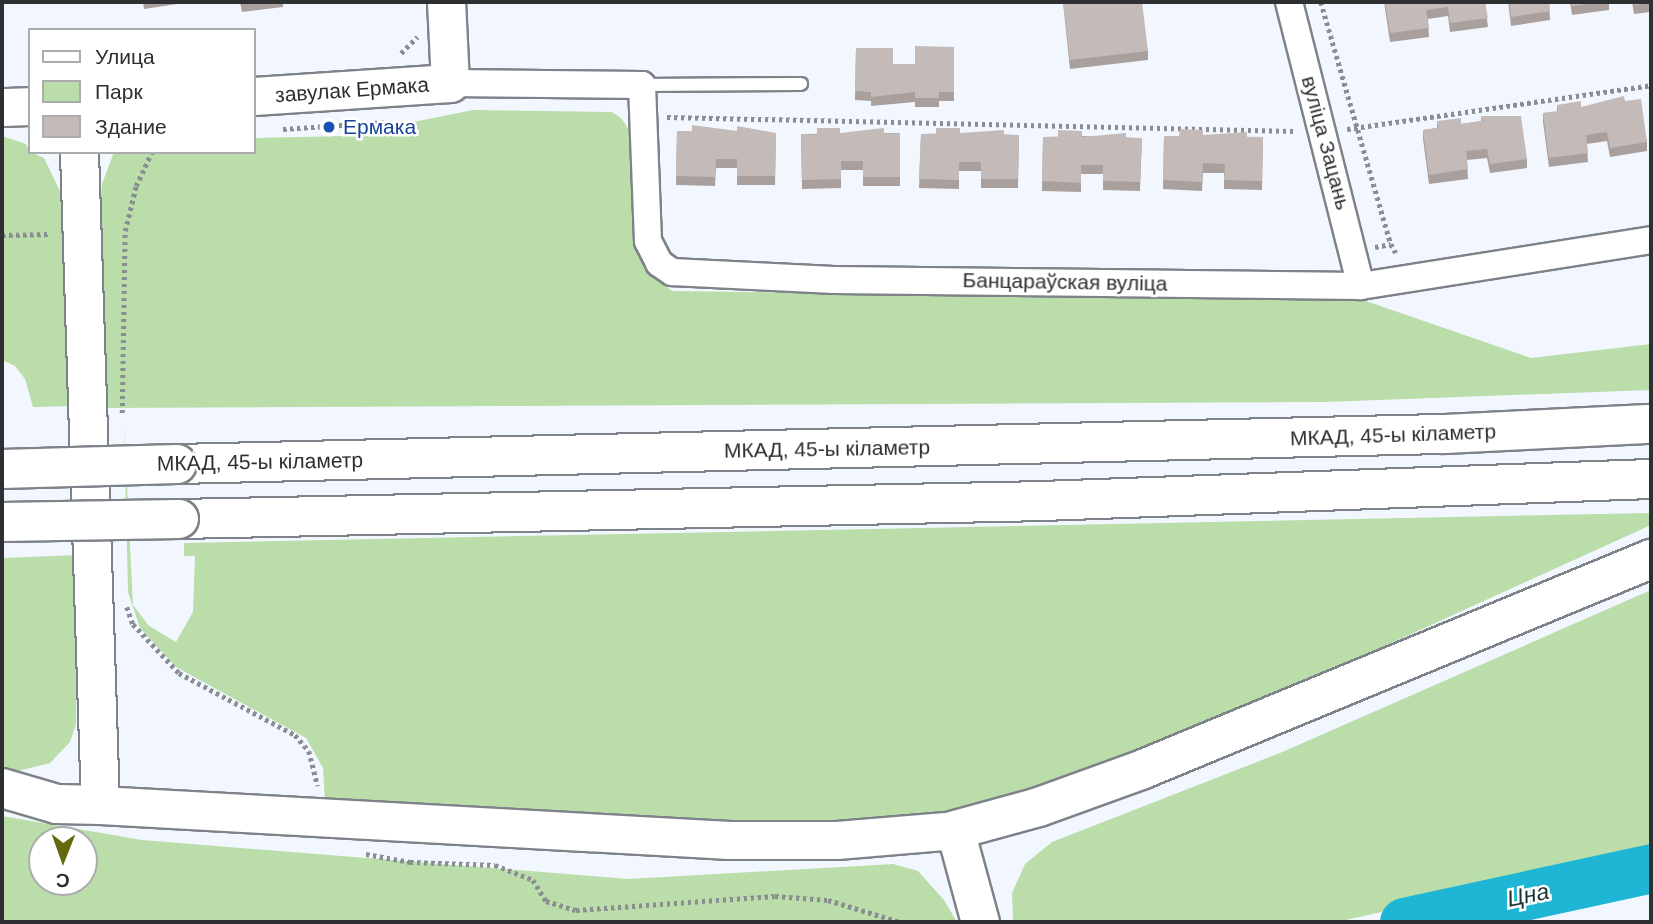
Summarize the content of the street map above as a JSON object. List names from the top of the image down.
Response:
{
  "streets": {
    "highway": ["МКАД, 45-ы кіламетр"],
    "street": ["завулак Ермака", "вуліца Зацань", "Банцараўская вуліца"]
  },
  "crossings": [
    ["вуліца Зацань", "Банцараўская вуліца"]
  ],
  "water": ["Цна"],
  "places": ["Ермака"],
  "legend": ["Улица", "Парк", "Здание"],
  "north": "bottom"
}
